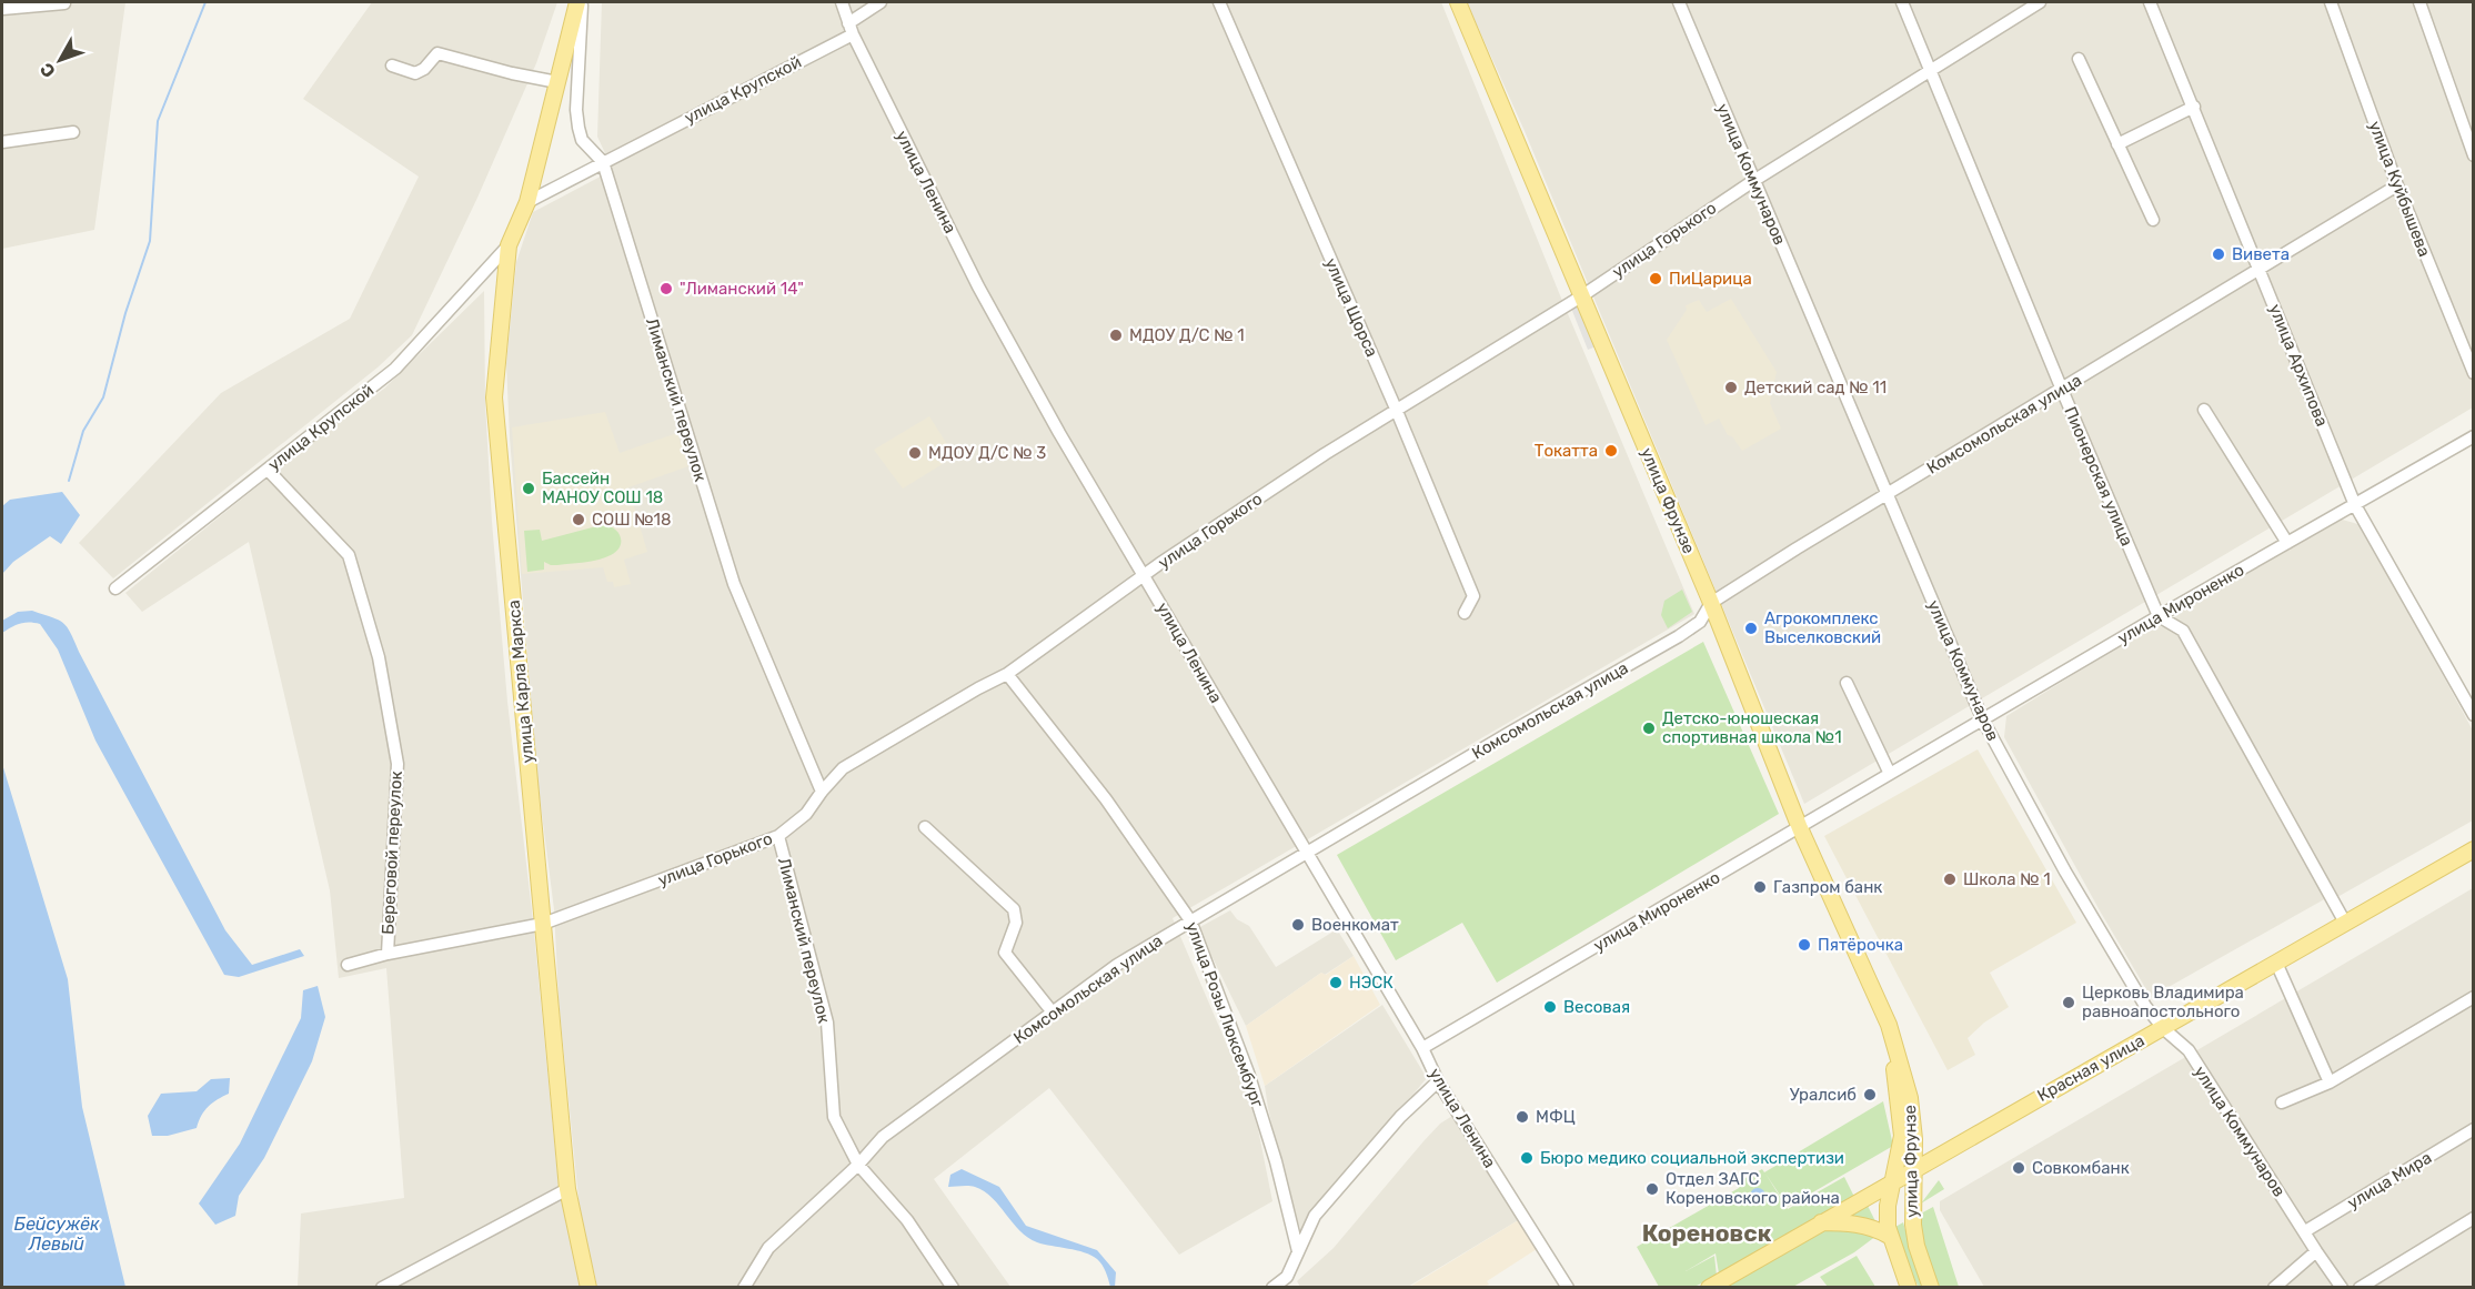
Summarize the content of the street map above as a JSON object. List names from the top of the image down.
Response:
{
  "streets": {
    "main road": ["улица Фрунзе", "улица Карла Маркса", "Красная улица"],
    "street": [
      "улица Крупской",
      "улица Коммунаров",
      "улица Ленина",
      "улица Куйбышева",
      "улица Горького",
      "улица Щорса",
      "улица Архипова",
      "Лиманский переулок",
      "Комсомольская улица",
      "Пионерская улица",
      "улица Мироненко",
      "Береговой переулок",
      "улица Розы Люксембург",
      "улица Мира"
    ]
  },
  "crossings": [
    ["улица Крупской", "улица Ленина"],
    ["улица Крупской", "Лиманский переулок"],
    ["улица Крупской", "улица Карла Маркса"],
    ["улица Крупской", "Береговой переулок"],
    ["улица Коммунаров", "улица Горького"],
    ["улица Коммунаров", "Комсомольская улица"],
    ["улица Коммунаров", "улица Мироненко"],
    ["улица Коммунаров", "Красная улица"],
    ["улица Коммунаров", "улица Мира"],
    ["улица Ленина", "улица Горького"],
    ["улица Ленина", "Комсомольская улица"],
    ["улица Ленина", "улица Мироненко"],
    ["улица Куйбышева", "Комсомольская улица"],
    ["улица Горького", "улица Щорса"],
    ["улица Горького", "Лиманский переулок"],
    ["улица Горького", "Пионерская улица"],
    ["улица Горького", "улица Фрунзе"],
    ["улица Горького", "улица Карла Маркса"],
    ["улица Горького", "Береговой переулок"],
    ["улица Горького", "улица Розы Люксембург"],
    ["улица Архипова", "Комсомольская улица"],
    ["улица Архипова", "улица Мироненко"],
    ["Лиманский переулок", "Комсомольская улица"],
    ["Лиманский переулок", "улица Карла Маркса"],
    ["Комсомольская улица", "Пионерская улица"],
    ["Комсомольская улица", "улица Фрунзе"],
    ["Комсомольская улица", "улица Розы Люксембург"],
    ["Пионерская улица", "улица Мироненко"],
    ["улица Фрунзе", "улица Мироненко"],
    ["улица Фрунзе", "Красная улица"]
  ],
  "districts": ["Кореновск"],
  "water": ["Бейсужёк Левый"],
  "places": [
    "Вивета",
    "ПиЦарица",
    "\"Лиманский 14\"",
    "МДОУ Д/С № 1",
    "Детский сад № 11",
    "Токатта",
    "МДОУ Д/С № 3",
    "Бассейн МАНОУ СОШ 18",
    "СОШ №18",
    "Агрокомплекс Выселковский",
    "Детско-юношеская спортивная школа №1",
    "Школа № 1",
    "Газпром банк",
    "Военкомат",
    "Пятёрочка",
    "НЭСК",
    "Церковь Владимира равноапостольного",
    "Весовая",
    "Уралсиб",
    "МФЦ",
    "Бюро медико социальной экспертизи",
    "Совкомбанк",
    "Отдел ЗАГС Кореновского района"
  ],
  "north": "bottom left"
}
